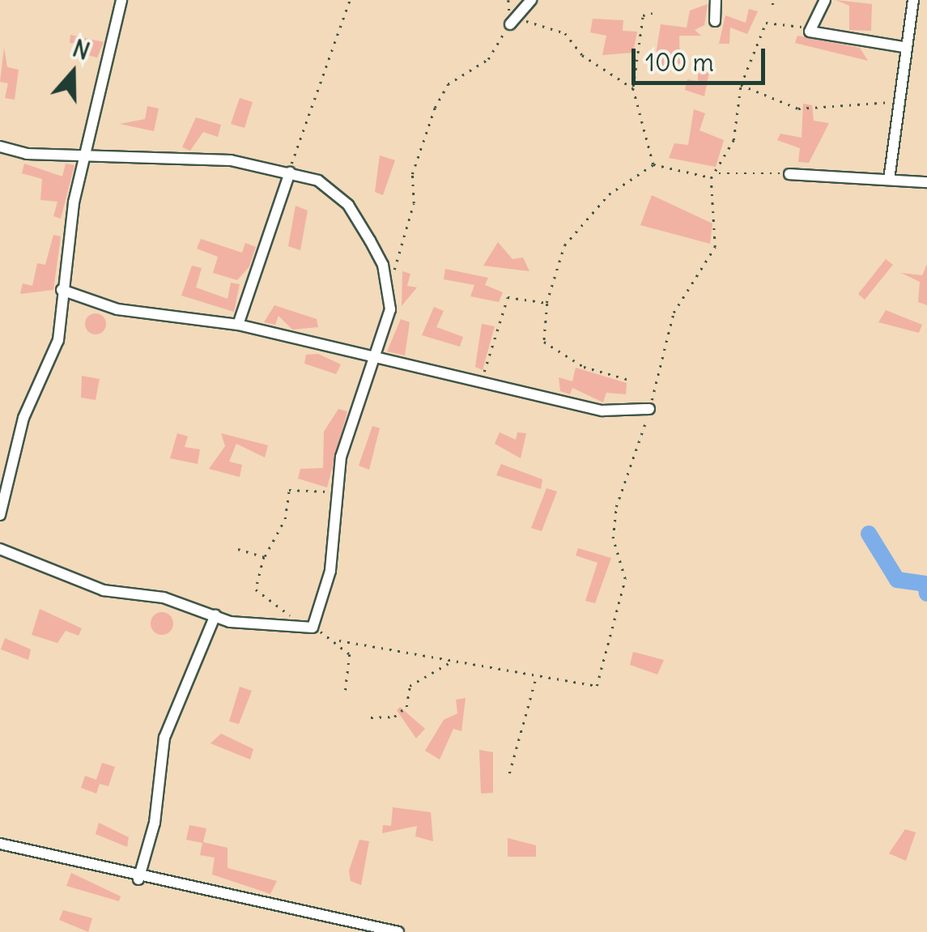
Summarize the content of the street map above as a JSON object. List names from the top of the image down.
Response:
{
  "scale_bar": "100 m",
  "north": "top"
}
